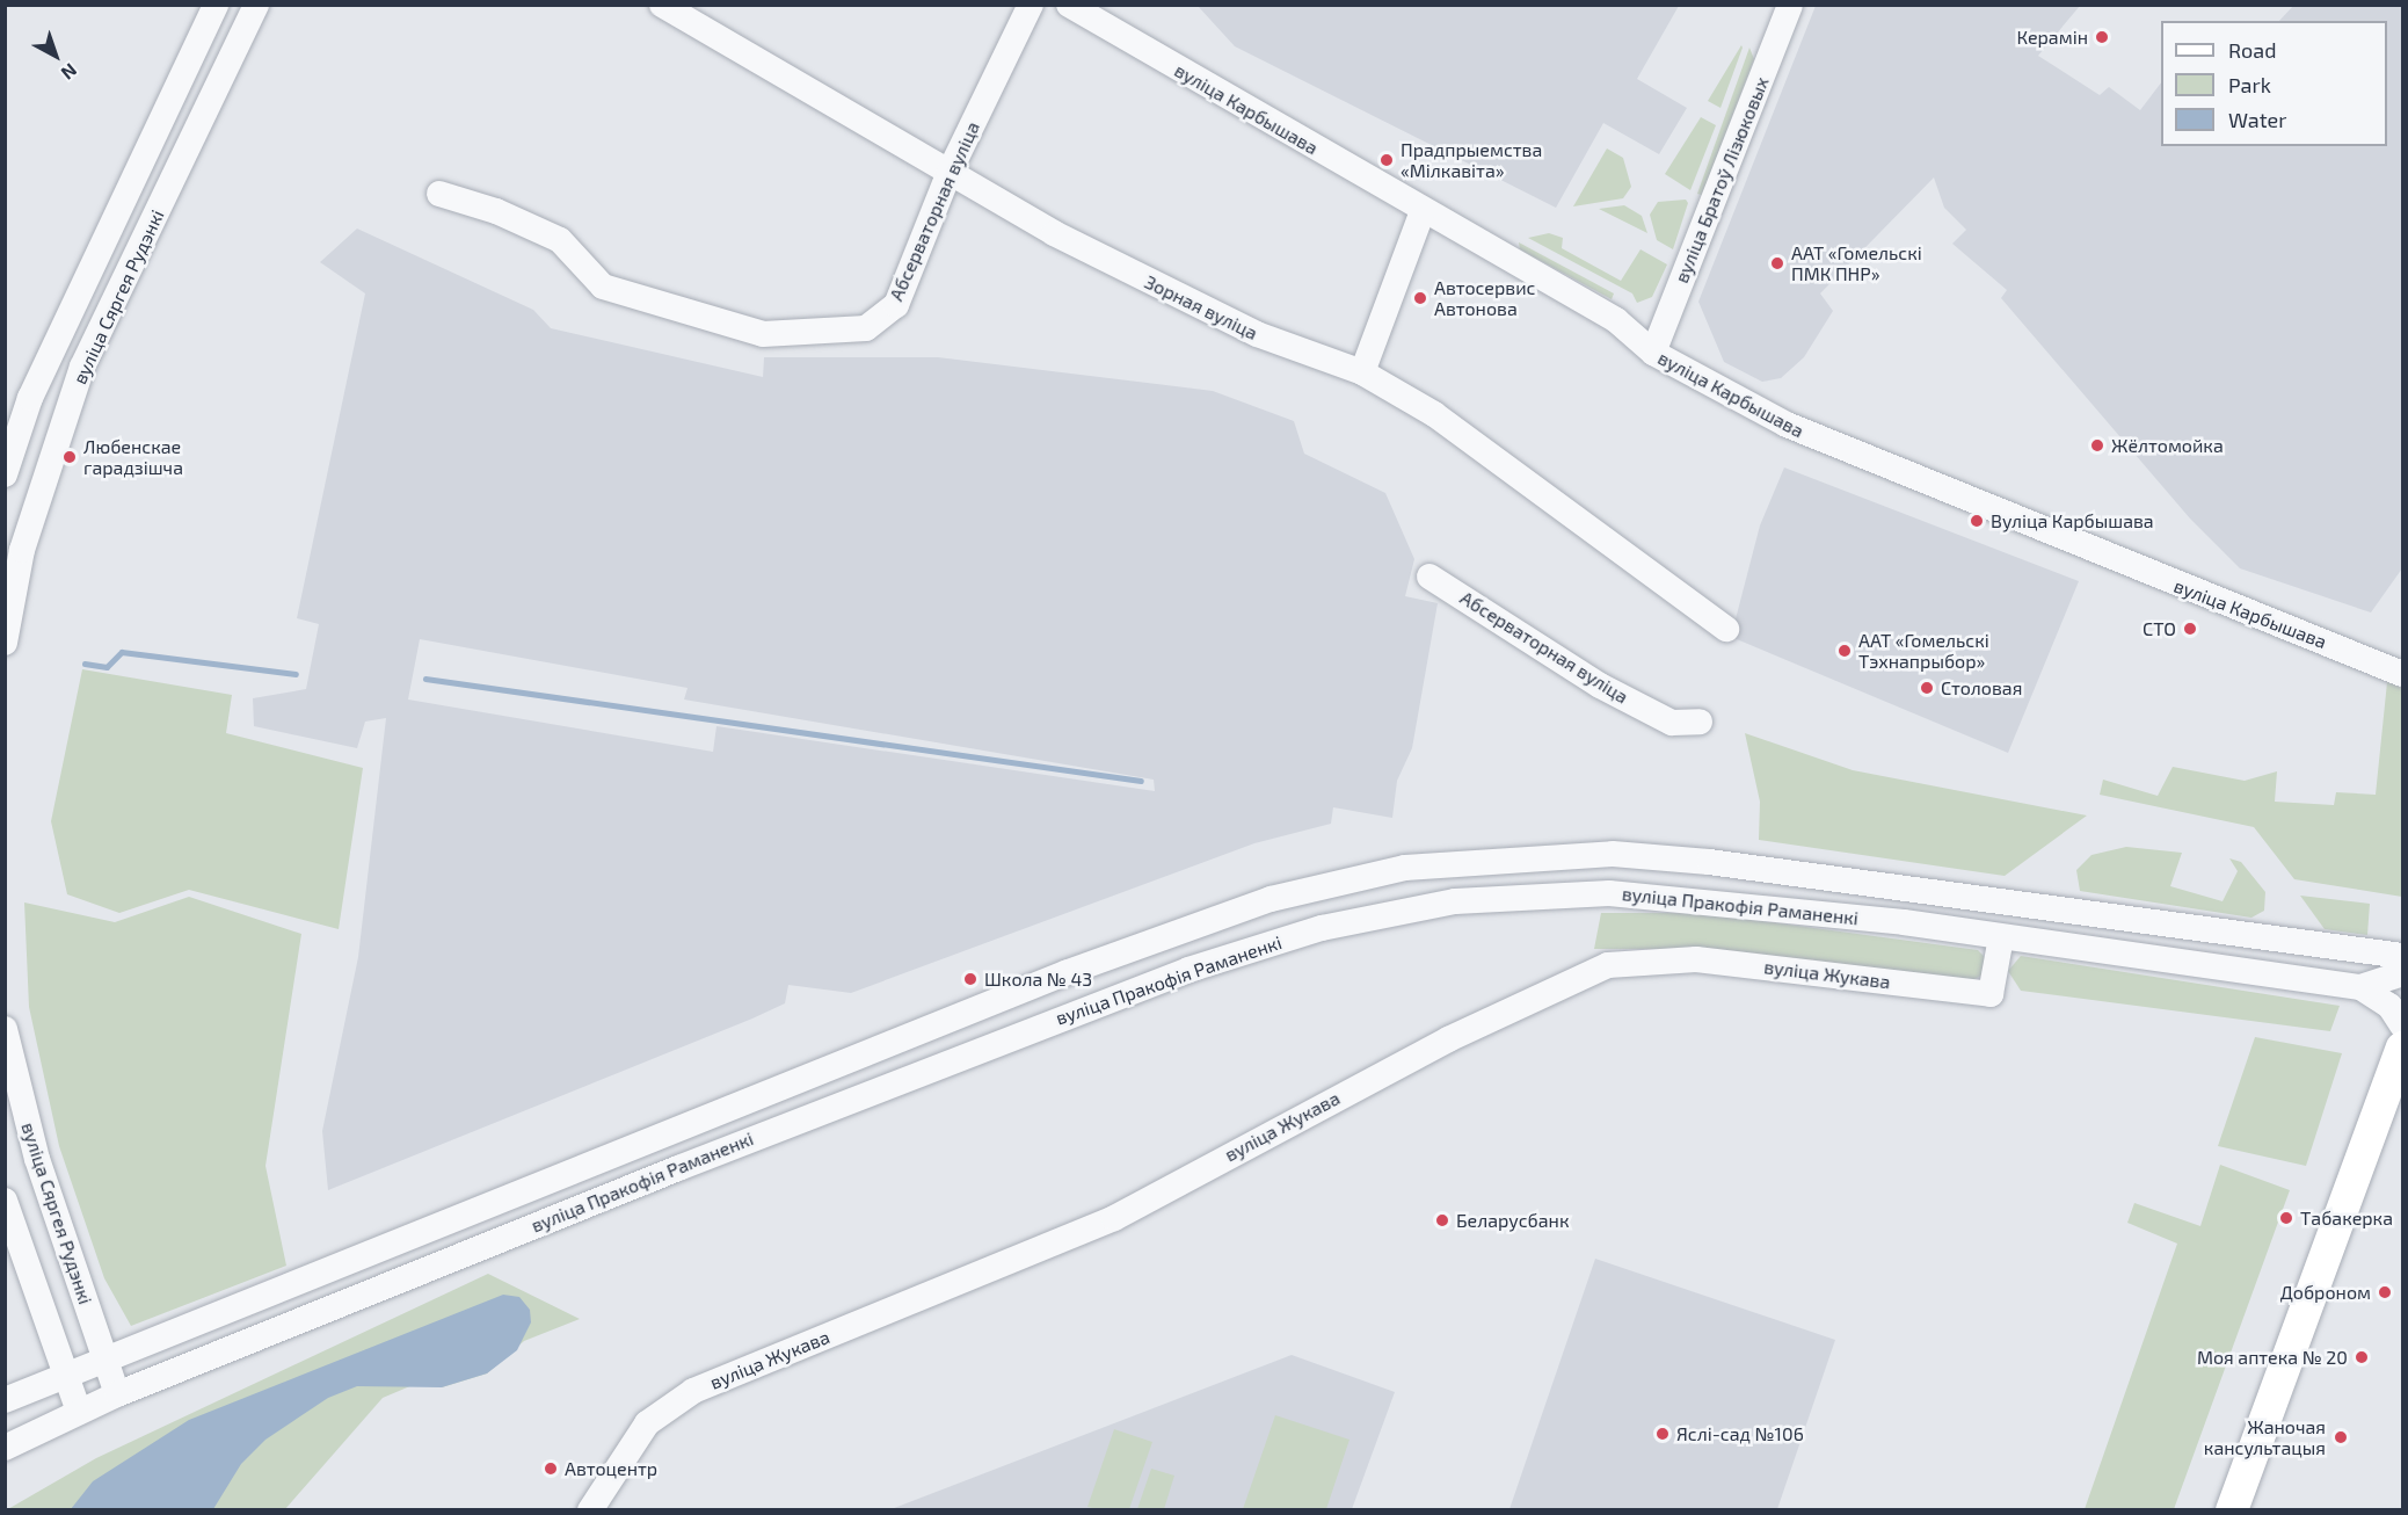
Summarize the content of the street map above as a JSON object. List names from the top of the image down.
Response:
{
  "streets": {
    "street": [
      "вуліца Карбышава",
      "вуліца Братоў Лізюковых",
      "Абсерваторная вуліца",
      "вуліца Сяргея Рудэнкі",
      "Зорная вуліца",
      "вуліца Пракофія Раманенкі",
      "вуліца Жукава"
    ]
  },
  "crossings": [
    ["вуліца Карбышава", "вуліца Братоў Лізюковых"],
    ["Абсерваторная вуліца", "Зорная вуліца"],
    ["вуліца Сяргея Рудэнкі", "вуліца Пракофія Раманенкі"],
    ["вуліца Пракофія Раманенкі", "вуліца Жукава"]
  ],
  "places": [
    "Керамін",
    "Прадпрыемства «Мілкавіта»",
    "ААТ «Гомельскі ПМК ПНР»",
    "Автосервис Автонова",
    "Жёлтомойка",
    "Любенскае гарадзішча",
    "Вуліца Карбышава",
    "СТО",
    "ААТ «Гомельскі Тэхнапрыбор»",
    "Столовая",
    "Школа № 43",
    "Табакерка",
    "Беларусбанк",
    "Доброном",
    "Моя аптека № 20",
    "Яслі-сад №106",
    "Жаночая кансультацыя",
    "Автоцентр"
  ],
  "legend": ["Road", "Park", "Water"],
  "north": "bottom right"
}
